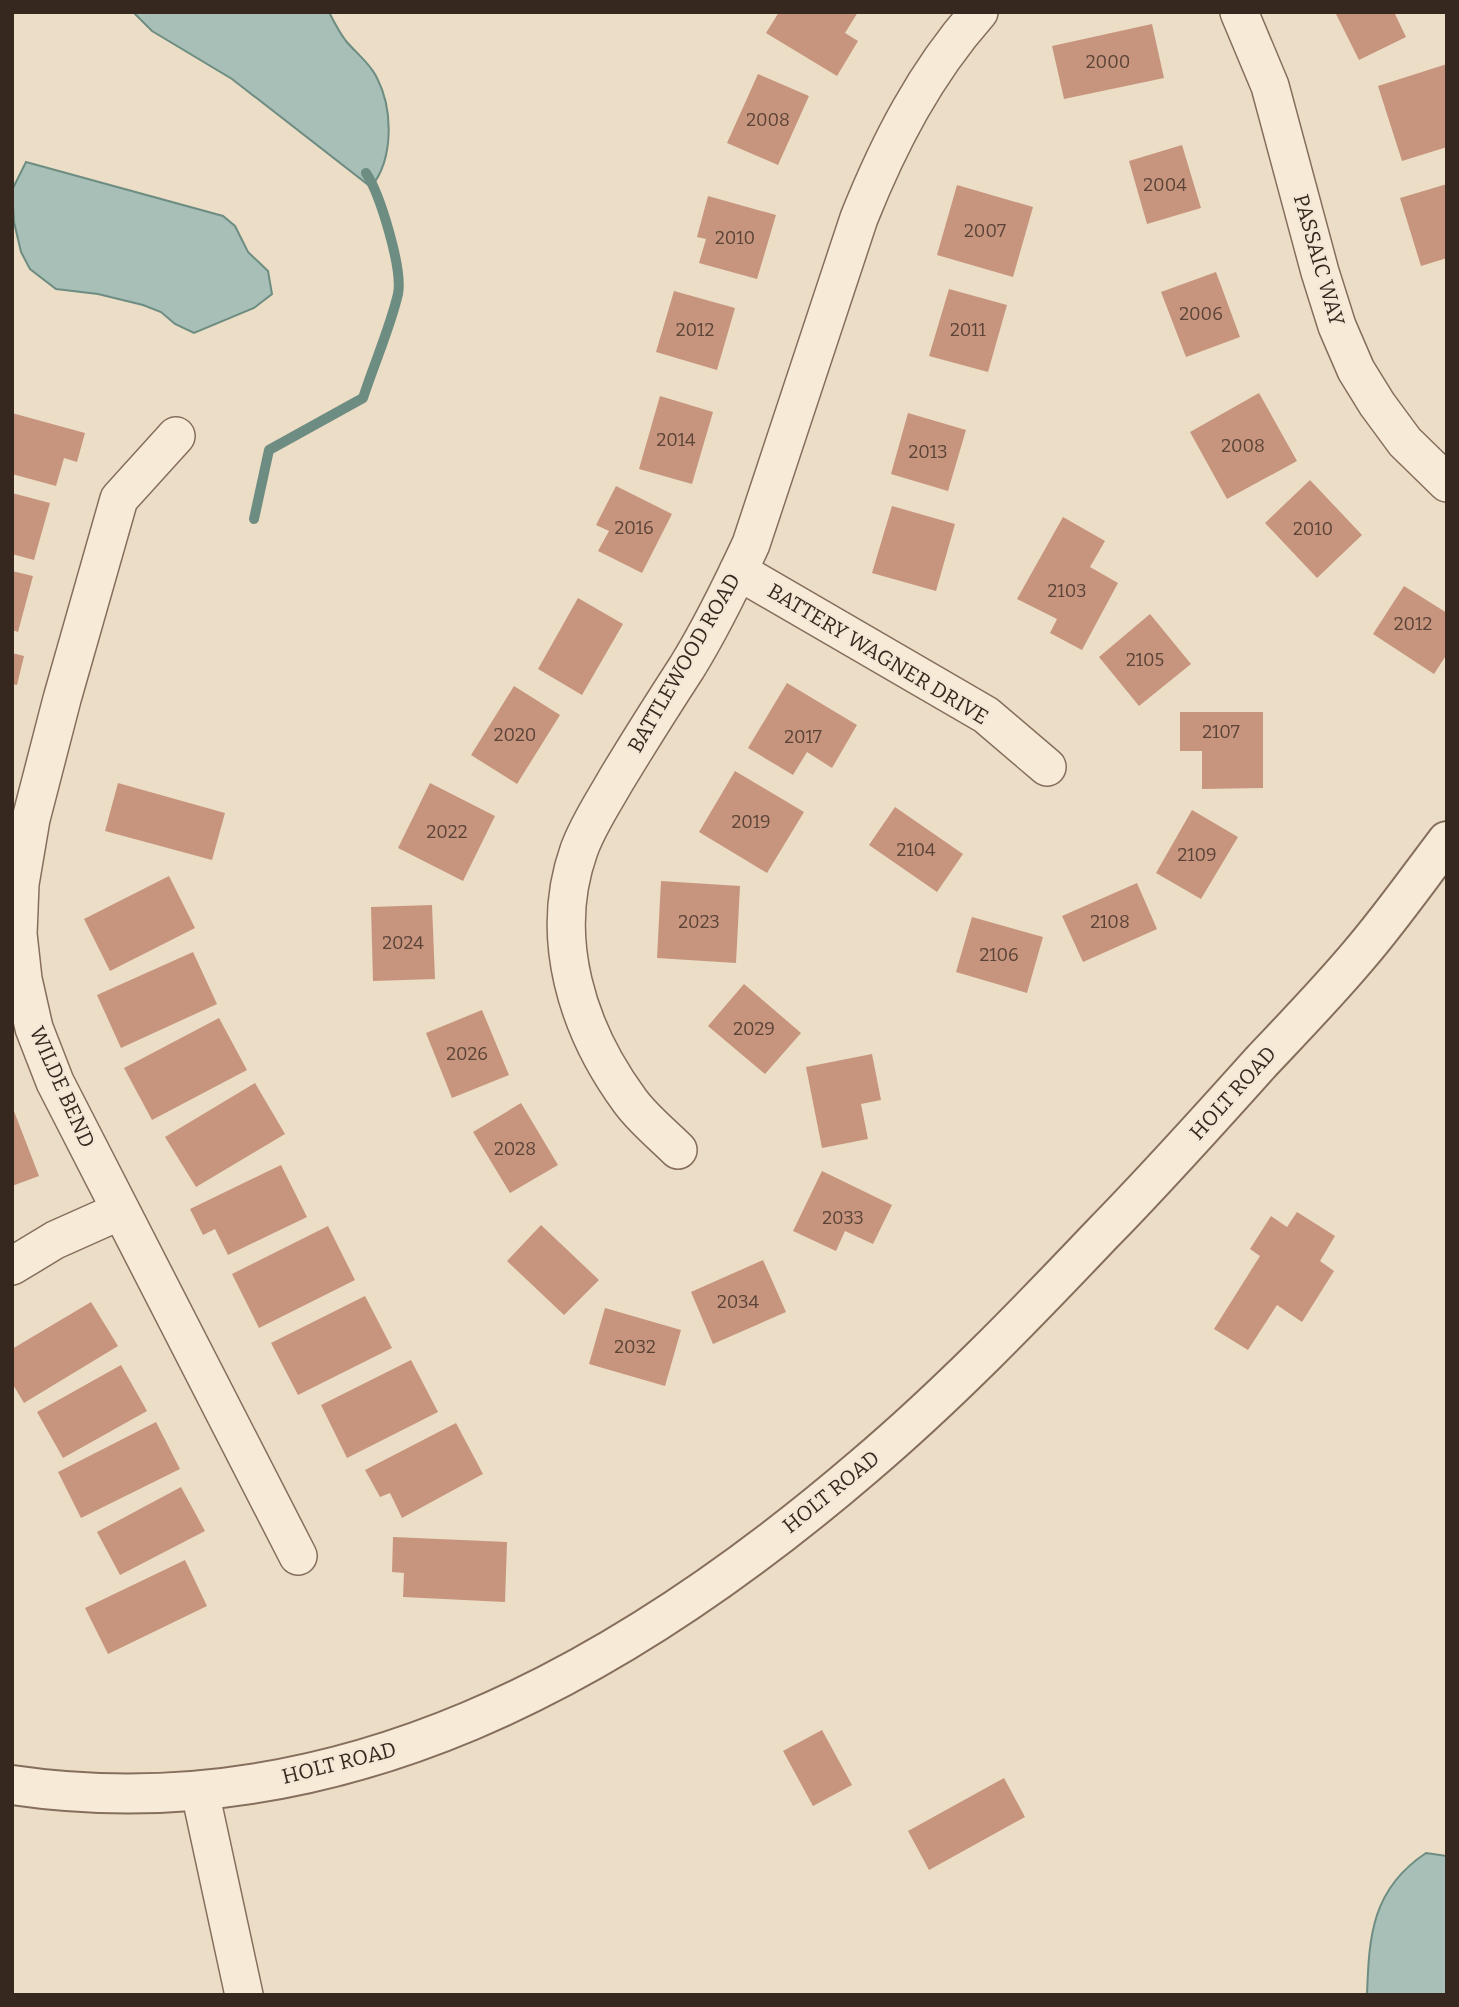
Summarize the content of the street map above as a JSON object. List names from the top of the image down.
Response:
{
  "streets": {
    "street": [
      "PASSAIC WAY",
      "BATTERY WAGNER DRIVE",
      "BATTLEWOOD ROAD",
      "WILDE BEND",
      "HOLT ROAD"
    ]
  },
  "crossings": [
    ["BATTERY WAGNER DRIVE", "BATTLEWOOD ROAD"]
  ],
  "house_numbers": [
    "2000",
    "2008",
    "2004",
    "2007",
    "2010",
    "2006",
    "2012",
    "2011",
    "2014",
    "2008",
    "2013",
    "2016",
    "2010",
    "2103",
    "2012",
    "2105",
    "2107",
    "2020",
    "2017",
    "2019",
    "2022",
    "2104",
    "2109",
    "2023",
    "2108",
    "2024",
    "2106",
    "2029",
    "2026",
    "2028",
    "2033",
    "2034",
    "2032"
  ]
}
